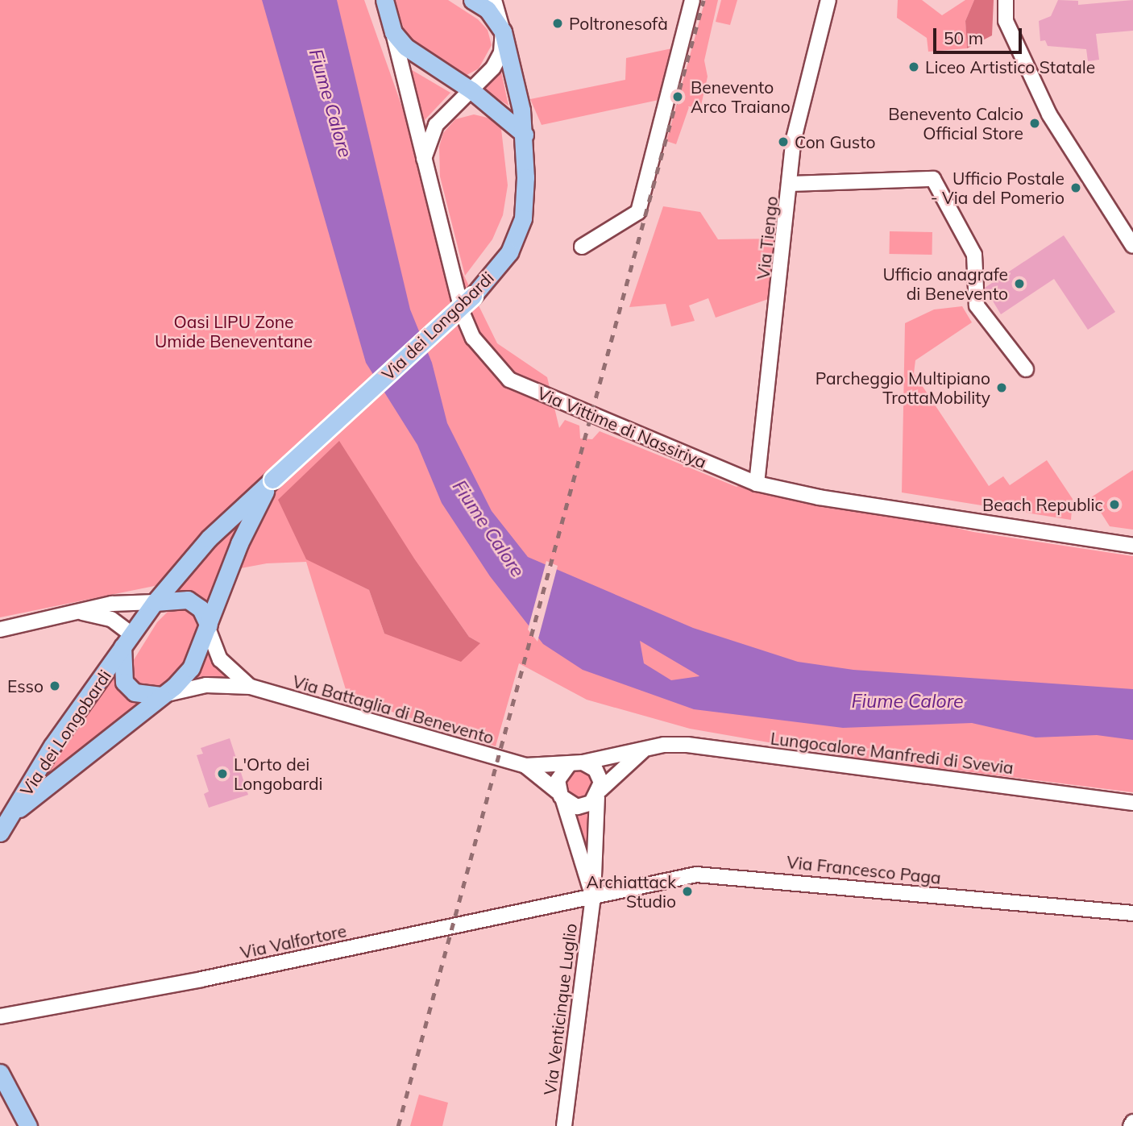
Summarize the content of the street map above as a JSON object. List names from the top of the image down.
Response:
{
  "streets": {
    "main road": ["Via dei Longobardi", "Via Vittime di Nassiriya"],
    "street": [
      "Via Tiengo",
      "Via Battaglia di Benevento",
      "Lungocalore Manfredi di Svevia",
      "Via Francesco Paga",
      "Via Valfortore",
      "Via Venticinque Luglio"
    ]
  },
  "crossings": [
    ["Via Tiengo", "Via Vittime di Nassiriya"],
    ["Via dei Longobardi", "Via Battaglia di Benevento"],
    ["Via Battaglia di Benevento", "Lungocalore Manfredi di Svevia"],
    ["Via Battaglia di Benevento", "Via Venticinque Luglio"],
    ["Lungocalore Manfredi di Svevia", "Via Venticinque Luglio"],
    ["Via Francesco Paga", "Via Valfortore"],
    ["Via Francesco Paga", "Via Venticinque Luglio"],
    ["Via Valfortore", "Via Venticinque Luglio"]
  ],
  "water": ["Fiume Calore"],
  "parks": ["Oasi LIPU Zone Umide Beneventane"],
  "places": [
    "Poltronesofà",
    "Liceo Artistico Statale",
    "Benevento Arco Traiano",
    "Benevento Calcio Official Store",
    "Con Gusto",
    "Ufficio Postale - Via del Pomerio",
    "Ufficio anagrafe di Benevento",
    "Parcheggio Multipiano TrottaMobility",
    "Beach Republic",
    "Esso",
    "L'Orto dei Longobardi",
    "Archiattack Studio"
  ],
  "scale_bar": "50 m"
}
